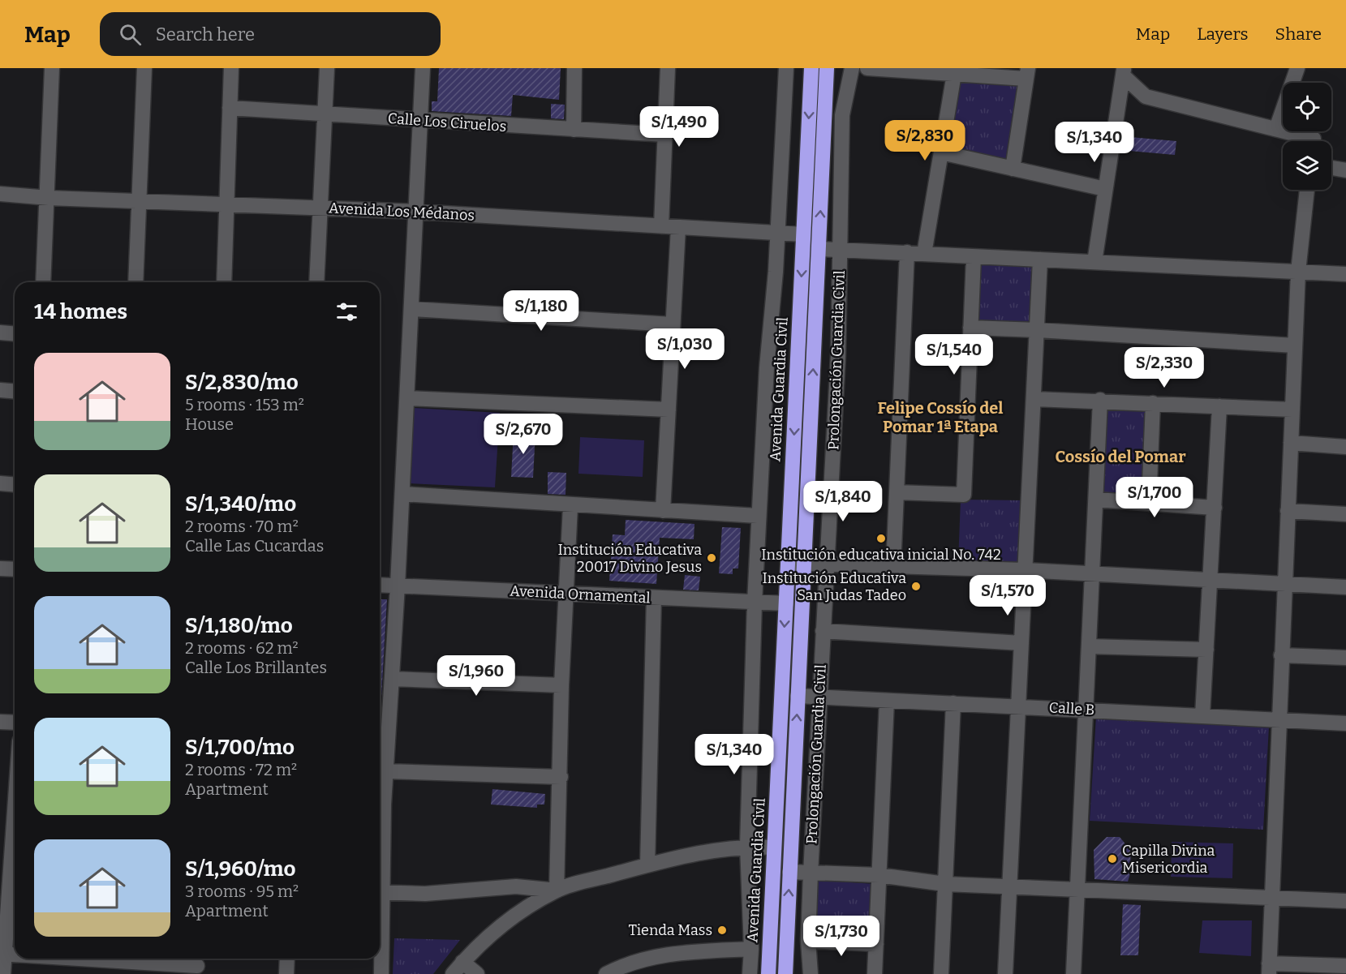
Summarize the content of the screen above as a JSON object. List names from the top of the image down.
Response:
{
  "streets": {
    "highway": ["Avenida Guardia Civil"],
    "street": [
      "Calle Los Ciruelos",
      "Avenida Los Médanos",
      "Prolongación Guardia Civil",
      "Avenida Ornamental",
      "Calle B"
    ]
  },
  "crossings": [
    ["Avenida Los Médanos", "Avenida Guardia Civil"],
    ["Prolongación Guardia Civil", "Calle B"],
    ["Avenida Guardia Civil", "Avenida Ornamental"]
  ],
  "districts": ["Felipe Cossío del Pomar 1ª Etapa", "Cossío del Pomar"],
  "places": [
    "Institución educativa inicial No. 742",
    "Institución Educativa 20017 Divino Jesus",
    "Institución Educativa San Judas Tadeo",
    "Capilla Divina Misericordia",
    "Tienda Mass"
  ],
  "page": {
    "header": "Map",
    "search": "Search here",
    "nav": ["Map", "Layers", "Share"],
    "price": [
      "S/1,490",
      "S/2,830",
      "S/1,340",
      "S/1,180",
      "S/1,030",
      "S/1,540",
      "S/2,330",
      "S/2,670",
      "S/1,700",
      "S/1,840",
      "S/1,570",
      "S/1,960",
      "S/1,340",
      "S/1,730"
    ],
    "heading": "14 homes",
    "list": [
      {
        "name": "S/2,830/mo",
        "note": "5 rooms · 153 m² · House"
      },
      {
        "name": "S/1,340/mo",
        "note": "2 rooms · 70 m² · Calle Las Cucardas"
      },
      {
        "name": "S/1,180/mo",
        "note": "2 rooms · 62 m² · Calle Los Brillantes"
      },
      {
        "name": "S/1,700/mo",
        "note": "2 rooms · 72 m² · Apartment"
      },
      {
        "name": "S/1,960/mo",
        "note": "3 rooms · 95 m² · Apartment"
      }
    ]
  }
}
